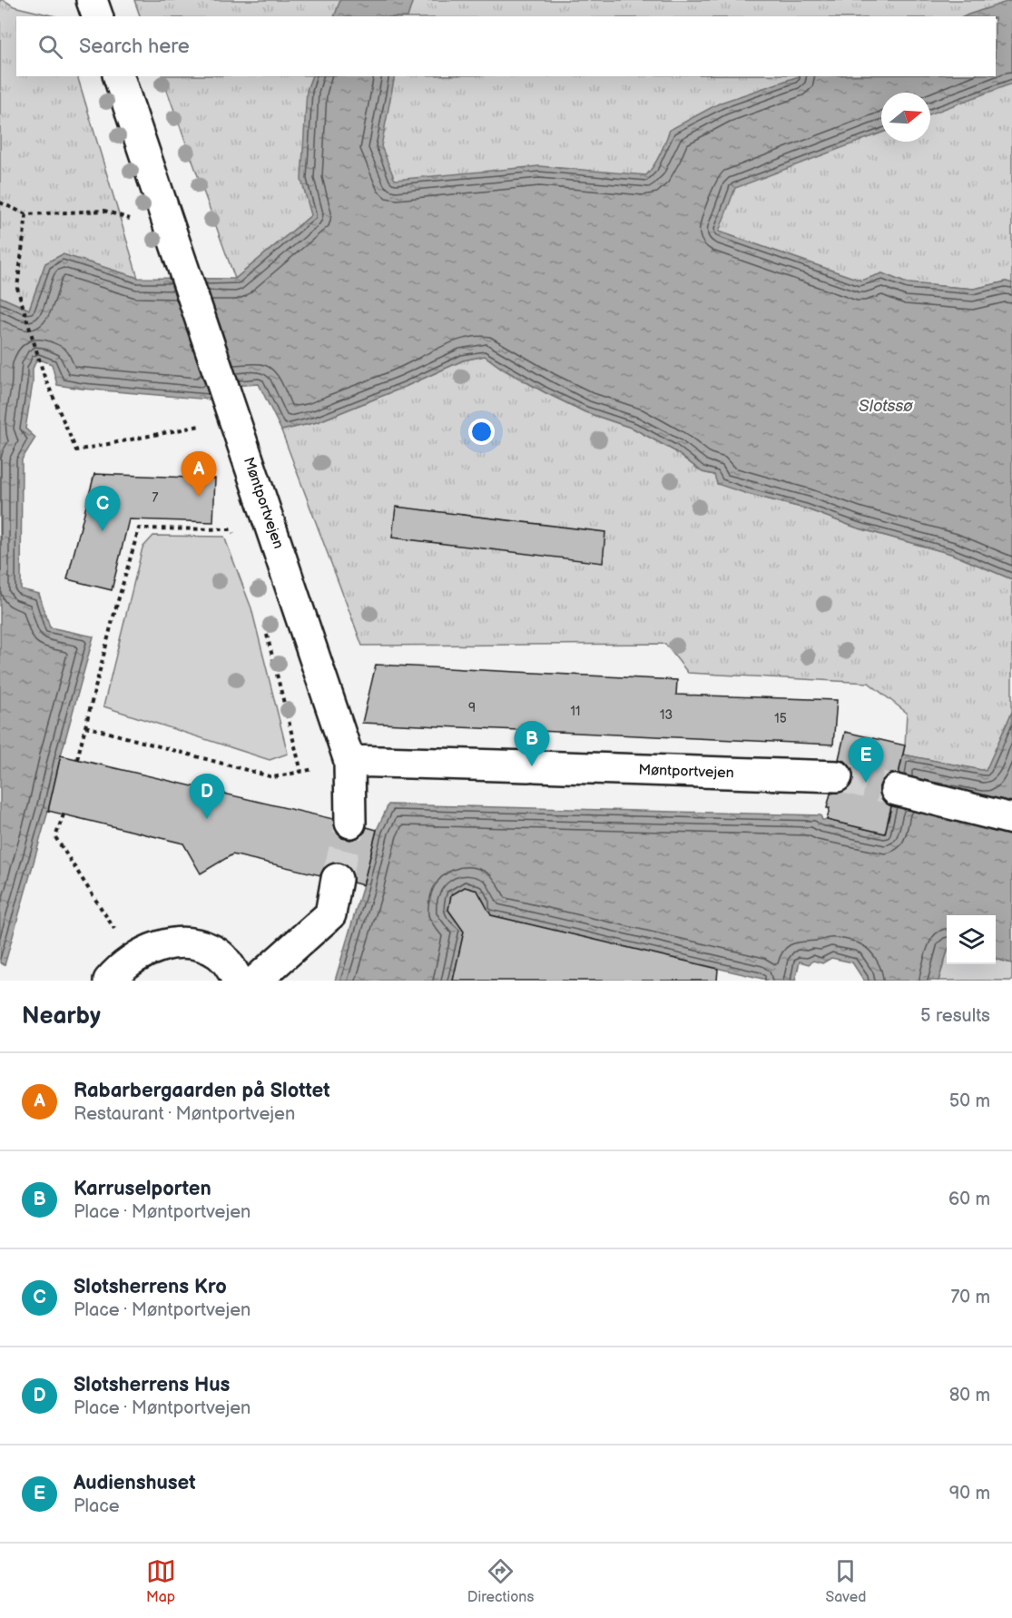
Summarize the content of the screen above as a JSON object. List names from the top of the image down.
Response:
{
  "streets": {
    "street": ["Møntportvejen"]
  },
  "water": ["Slotssø"],
  "house_numbers": [
    "7",
    "9",
    "11",
    "13",
    "15"
  ],
  "north": "right",
  "page": {
    "search": "Search here",
    "pins": [
      "A",
      "C",
      "B",
      "E",
      "D"
    ],
    "heading": ["Nearby", "5 results"],
    "list": [
      {
        "mark": "A",
        "name": "Rabarbergaarden på Slottet",
        "note": "Restaurant · Møntportvejen",
        "value": "50 m"
      },
      {
        "mark": "B",
        "name": "Karruselporten",
        "note": "Place · Møntportvejen",
        "value": "60 m"
      },
      {
        "mark": "C",
        "name": "Slotsherrens Kro",
        "note": "Place · Møntportvejen",
        "value": "70 m"
      },
      {
        "mark": "D",
        "name": "Slotsherrens Hus",
        "note": "Place · Møntportvejen",
        "value": "80 m"
      },
      {
        "mark": "E",
        "name": "Audienshuset",
        "note": "Place",
        "value": "90 m"
      }
    ],
    "nav": ["Map", "Directions", "Saved"]
  }
}
